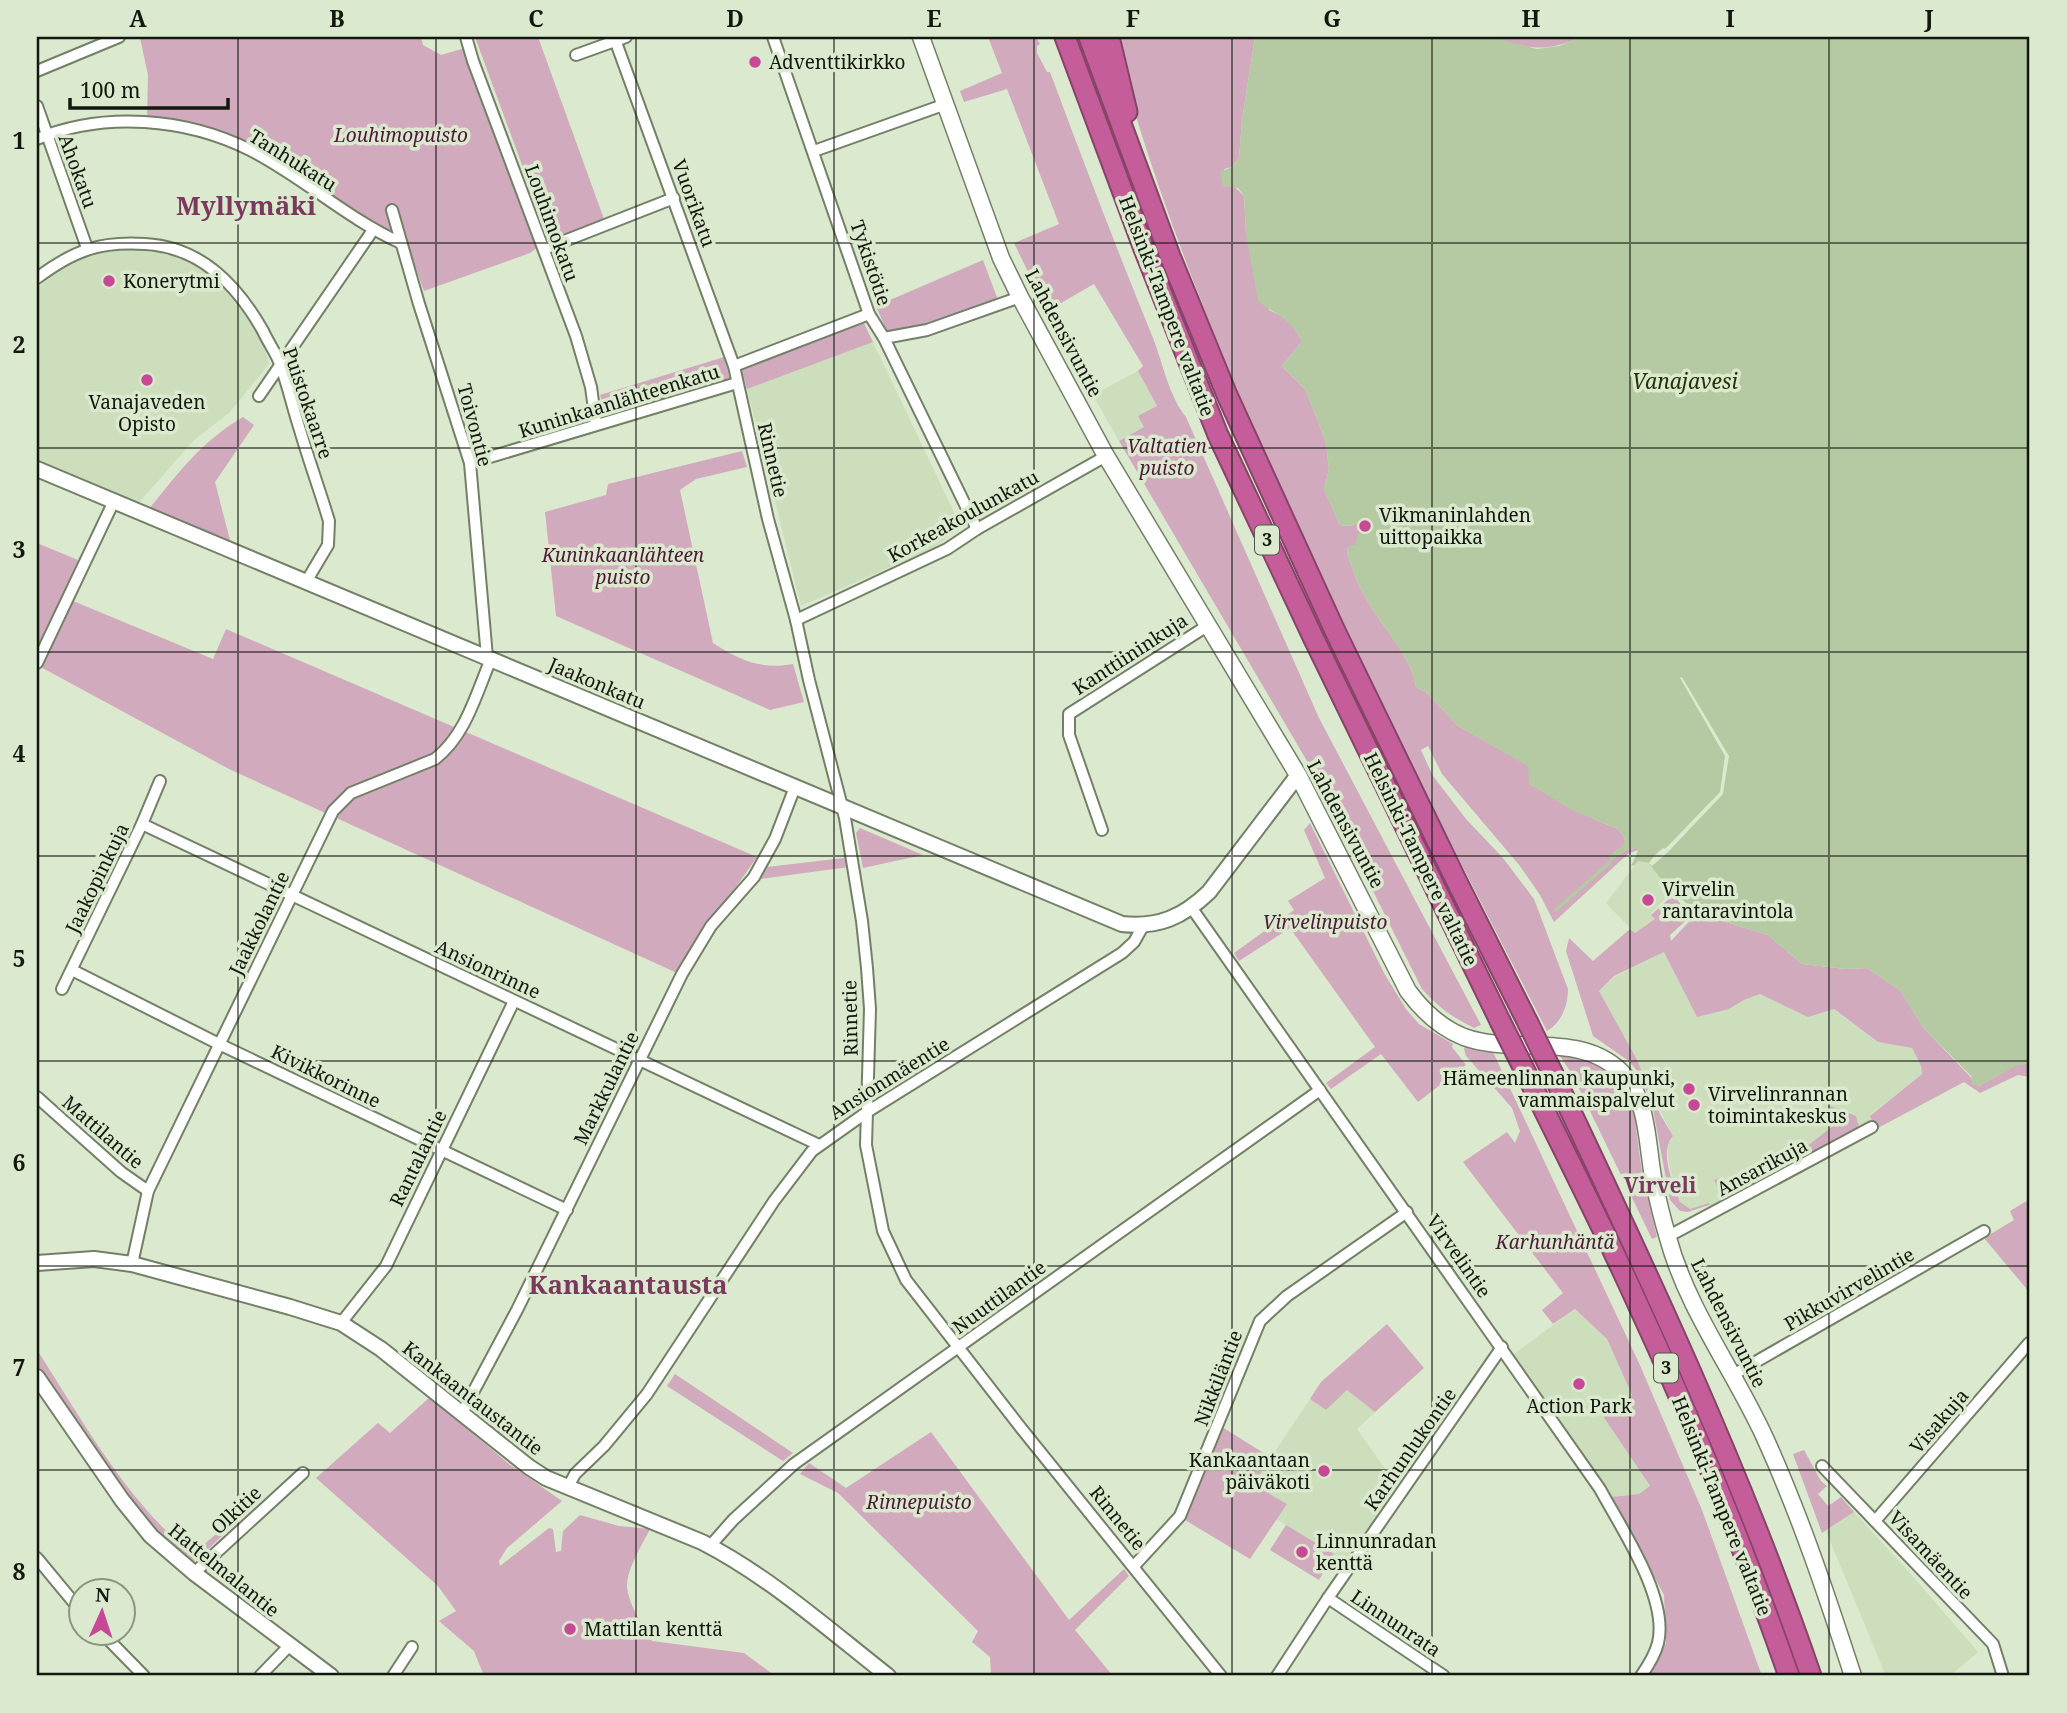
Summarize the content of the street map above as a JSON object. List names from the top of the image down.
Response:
{
  "streets": {
    "highway": ["Helsinki-Tampere valtatie", "3"],
    "main road": ["Lahdensivuntie"],
    "street": [
      "Tanhukatu",
      "Ahokatu",
      "Vuorikatu",
      "Louhimokatu",
      "Tykistötie",
      "Kuninkaanlähteenkatu",
      "Puistokaarre",
      "Toivontie",
      "Rinnetie",
      "Korkeakoulunkatu",
      "Kanttiininkuja",
      "Jaakonkatu",
      "Jaakopinkuja",
      "Jaakkolantie",
      "Ansionrinne",
      "Kivikkorinne",
      "Ansionmäentie",
      "Markkulantie",
      "Mattilantie",
      "Rantalantie",
      "Ansarikuja",
      "Virvelintie",
      "Pikkuvirvelintie",
      "Nuuttilantie",
      "Nikkiläntie",
      "Kankaantaustantie",
      "Visakuja",
      "Karhunlukontie",
      "Olkitie",
      "Visamäentie",
      "Hattelmalantie",
      "Linnunrata"
    ]
  },
  "crossings": [
    ["Tanhukatu", "Ahokatu"],
    ["Tanhukatu", "Toivontie"],
    ["Ahokatu", "Puistokaarre"],
    ["Vuorikatu", "Kuninkaanlähteenkatu"],
    ["Vuorikatu", "Rinnetie"],
    ["Louhimokatu", "Kuninkaanlähteenkatu"],
    ["Tykistötie", "Kuninkaanlähteenkatu"],
    ["Tykistötie", "Korkeakoulunkatu"],
    ["Lahdensivuntie", "Korkeakoulunkatu"],
    ["Lahdensivuntie", "Kanttiininkuja"],
    ["Lahdensivuntie", "Ansarikuja"],
    ["Lahdensivuntie", "Pikkuvirvelintie"],
    ["Kuninkaanlähteenkatu", "Toivontie"],
    ["Kuninkaanlähteenkatu", "Rinnetie"],
    ["Puistokaarre", "Jaakonkatu"],
    ["Toivontie", "Jaakonkatu"],
    ["Toivontie", "Jaakkolantie"],
    ["Rinnetie", "Korkeakoulunkatu"],
    ["Rinnetie", "Jaakonkatu"],
    ["Rinnetie", "Ansionmäentie"],
    ["Rinnetie", "Nuuttilantie"],
    ["Rinnetie", "Nikkiläntie"],
    ["Jaakonkatu", "Jaakkolantie"],
    ["Jaakonkatu", "Ansionmäentie"],
    ["Jaakonkatu", "Markkulantie"],
    ["Jaakopinkuja", "Ansionrinne"],
    ["Jaakopinkuja", "Kivikkorinne"],
    ["Jaakkolantie", "Ansionrinne"],
    ["Jaakkolantie", "Kivikkorinne"],
    ["Jaakkolantie", "Mattilantie"],
    ["Jaakkolantie", "Kankaantaustantie"],
    ["Ansionrinne", "Ansionmäentie"],
    ["Ansionrinne", "Markkulantie"],
    ["Ansionrinne", "Rantalantie"],
    ["Kivikkorinne", "Markkulantie"],
    ["Kivikkorinne", "Rantalantie"],
    ["Ansionmäentie", "Kankaantaustantie"],
    ["Markkulantie", "Kankaantaustantie"],
    ["Rantalantie", "Kankaantaustantie"],
    ["Virvelintie", "Nuuttilantie"],
    ["Virvelintie", "Nikkiläntie"],
    ["Virvelintie", "Karhunlukontie"],
    ["Nuuttilantie", "Kankaantaustantie"],
    ["Visakuja", "Visamäentie"],
    ["Karhunlukontie", "Linnunrata"],
    ["Olkitie", "Hattelmalantie"]
  ],
  "districts": ["Myllymäki", "Virveli", "Kankaantausta"],
  "water": ["Vanajavesi"],
  "parks": [
    "Louhimopuisto",
    "Valtatien puisto",
    "Kuninkaanlähteen puisto",
    "Virvelinpuisto",
    "Karhunhäntä",
    "Rinnepuisto"
  ],
  "places": [
    "Adventtikirkko",
    "Konerytmi",
    "Vanajaveden Opisto",
    "Vikmaninlahden uittopaikka",
    "Virvelin rantaravintola",
    "Hämeenlinnan kaupunki, vammaispalvelut",
    "Virvelinrannan toimintakeskus",
    "Action Park",
    "Kankaantaan päiväkoti",
    "Linnunradan kenttä",
    "Mattilan kenttä"
  ],
  "scale_bar": "100 m",
  "north": "top",
  "grid": {
    "columns": [
      "A",
      "B",
      "C",
      "D",
      "E",
      "F",
      "G",
      "H",
      "I",
      "J"
    ],
    "rows": [
      "1",
      "2",
      "3",
      "4",
      "5",
      "6",
      "7",
      "8"
    ]
  }
}
